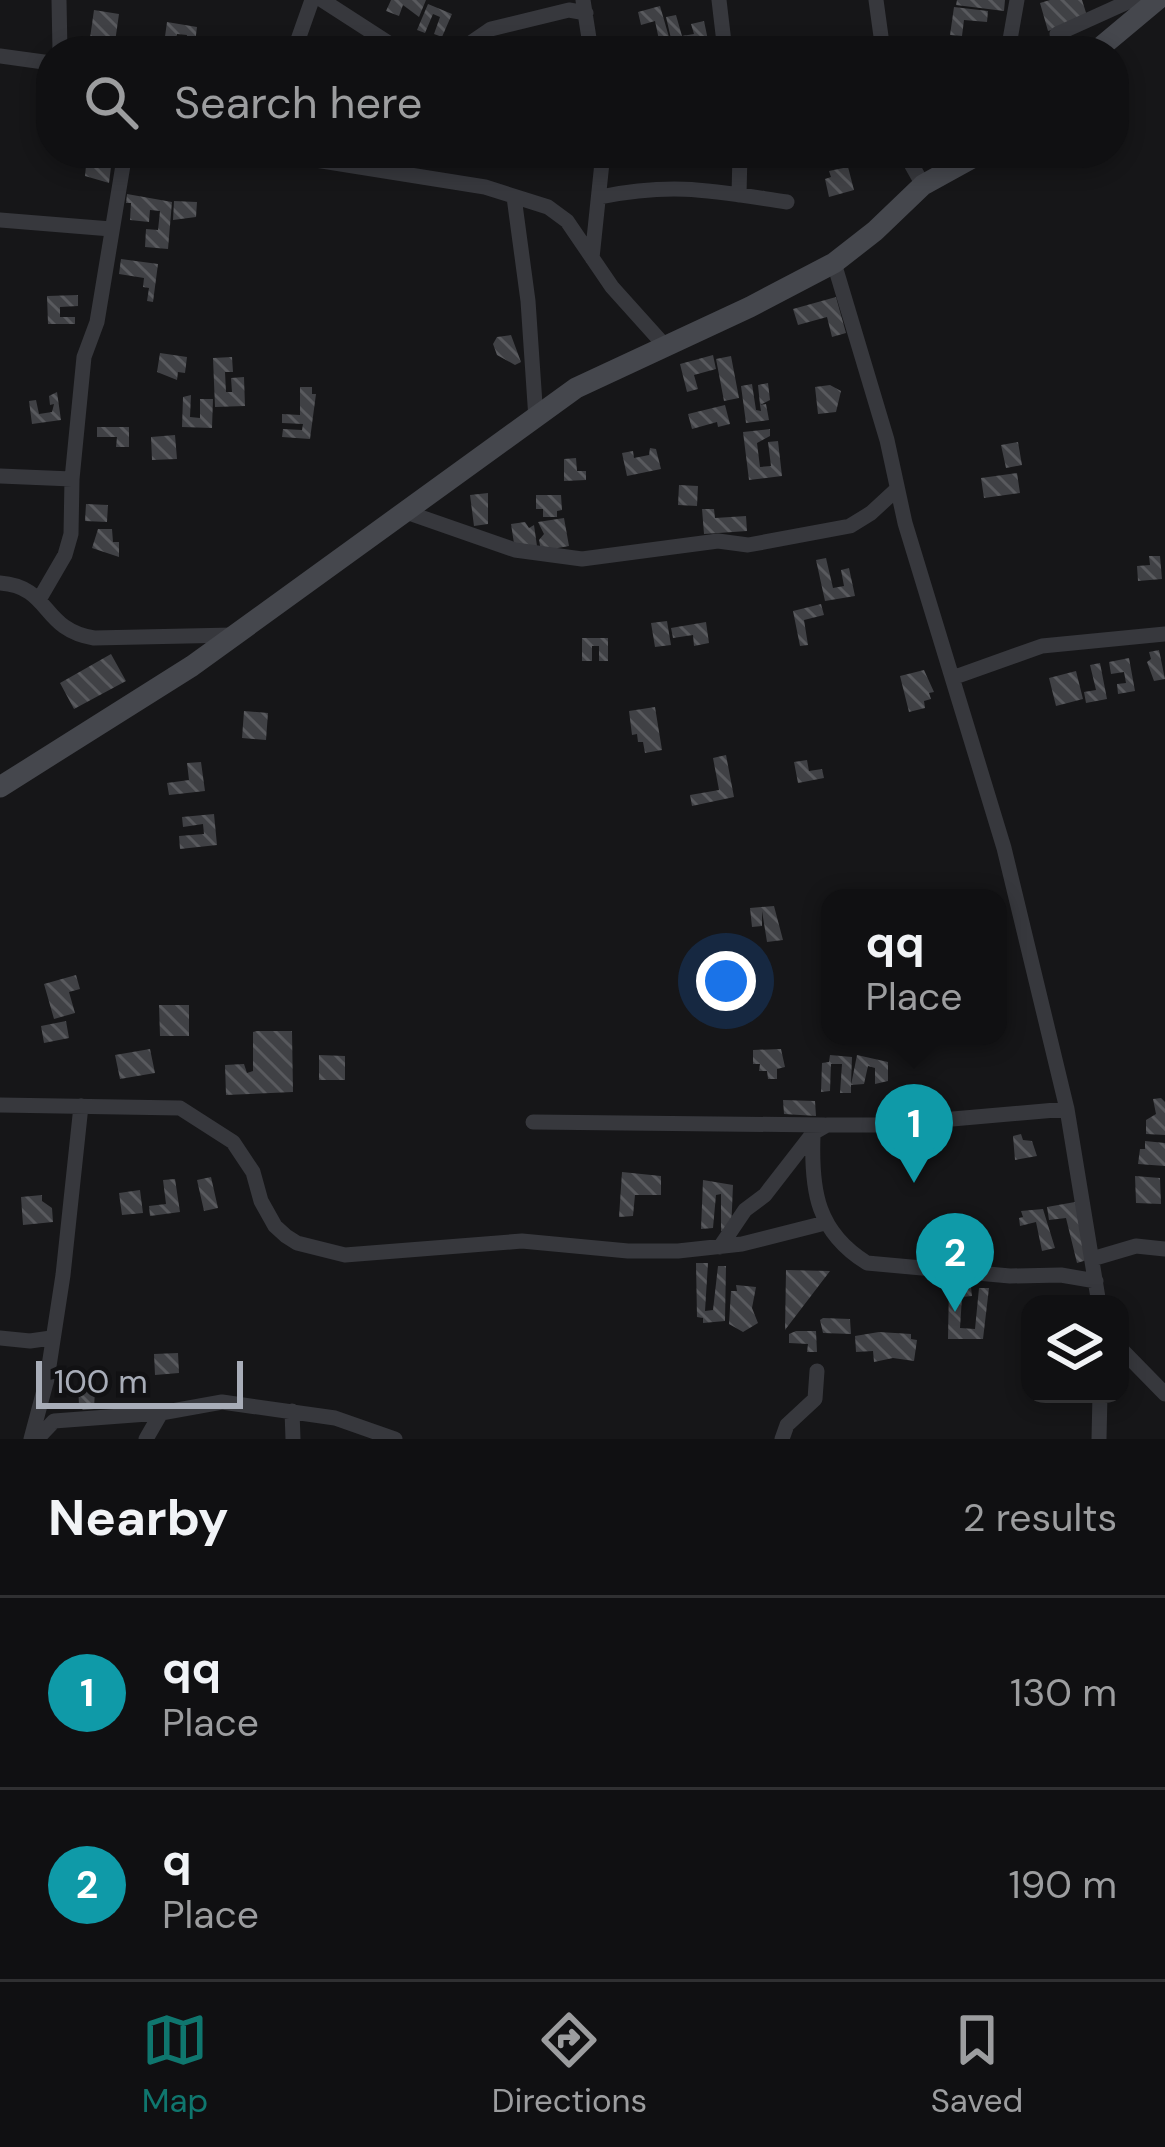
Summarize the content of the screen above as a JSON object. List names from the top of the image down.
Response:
{
  "scale_bar": "100 m",
  "page": {
    "search": "Search here",
    "popup": ["qq", "Place"],
    "pins": ["1", "2"],
    "scale": "100 m",
    "heading": ["Nearby", "2 results"],
    "list": [
      {
        "mark": "1",
        "name": "qq",
        "note": "Place",
        "value": "130 m"
      },
      {
        "mark": "2",
        "name": "q",
        "note": "Place",
        "value": "190 m"
      }
    ],
    "nav": ["Map", "Directions", "Saved"]
  }
}
